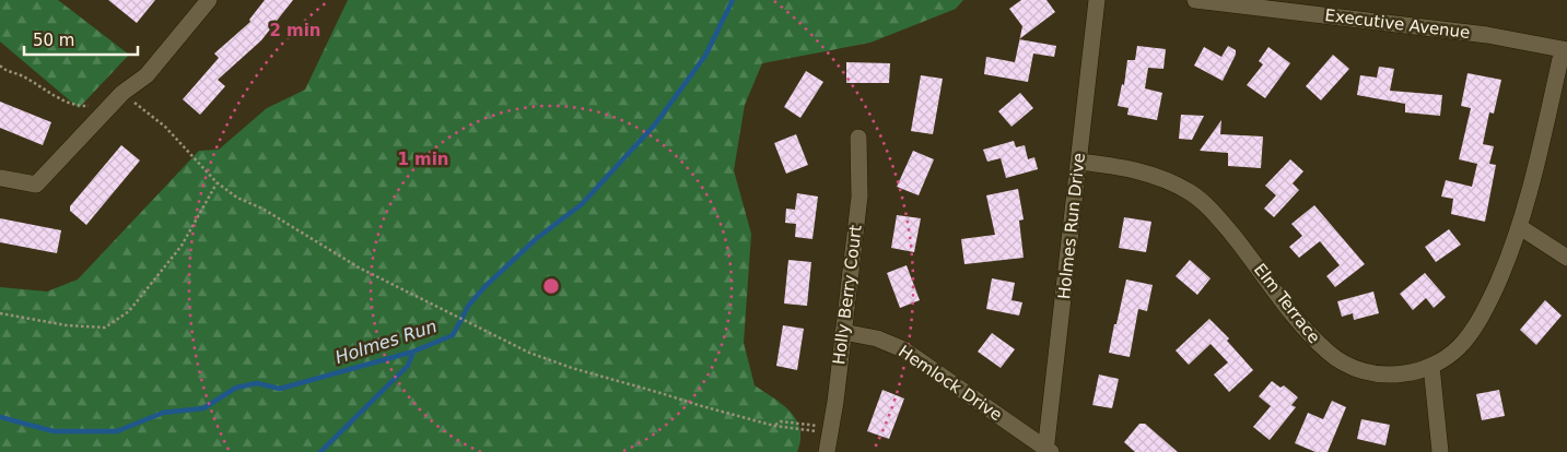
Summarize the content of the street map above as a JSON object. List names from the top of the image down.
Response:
{
  "streets": {
    "street": [
      "Executive Avenue",
      "Holmes Run Drive",
      "Holly Berry Court",
      "Elm Terrace",
      "Hemlock Drive"
    ]
  },
  "crossings": [
    ["Executive Avenue", "Elm Terrace"],
    ["Holmes Run Drive", "Elm Terrace"],
    ["Holmes Run Drive", "Hemlock Drive"],
    ["Holly Berry Court", "Hemlock Drive"]
  ],
  "water": ["Holmes Run"],
  "scale_bar": "50 m",
  "rings": ["2 min", "1 min"]
}
